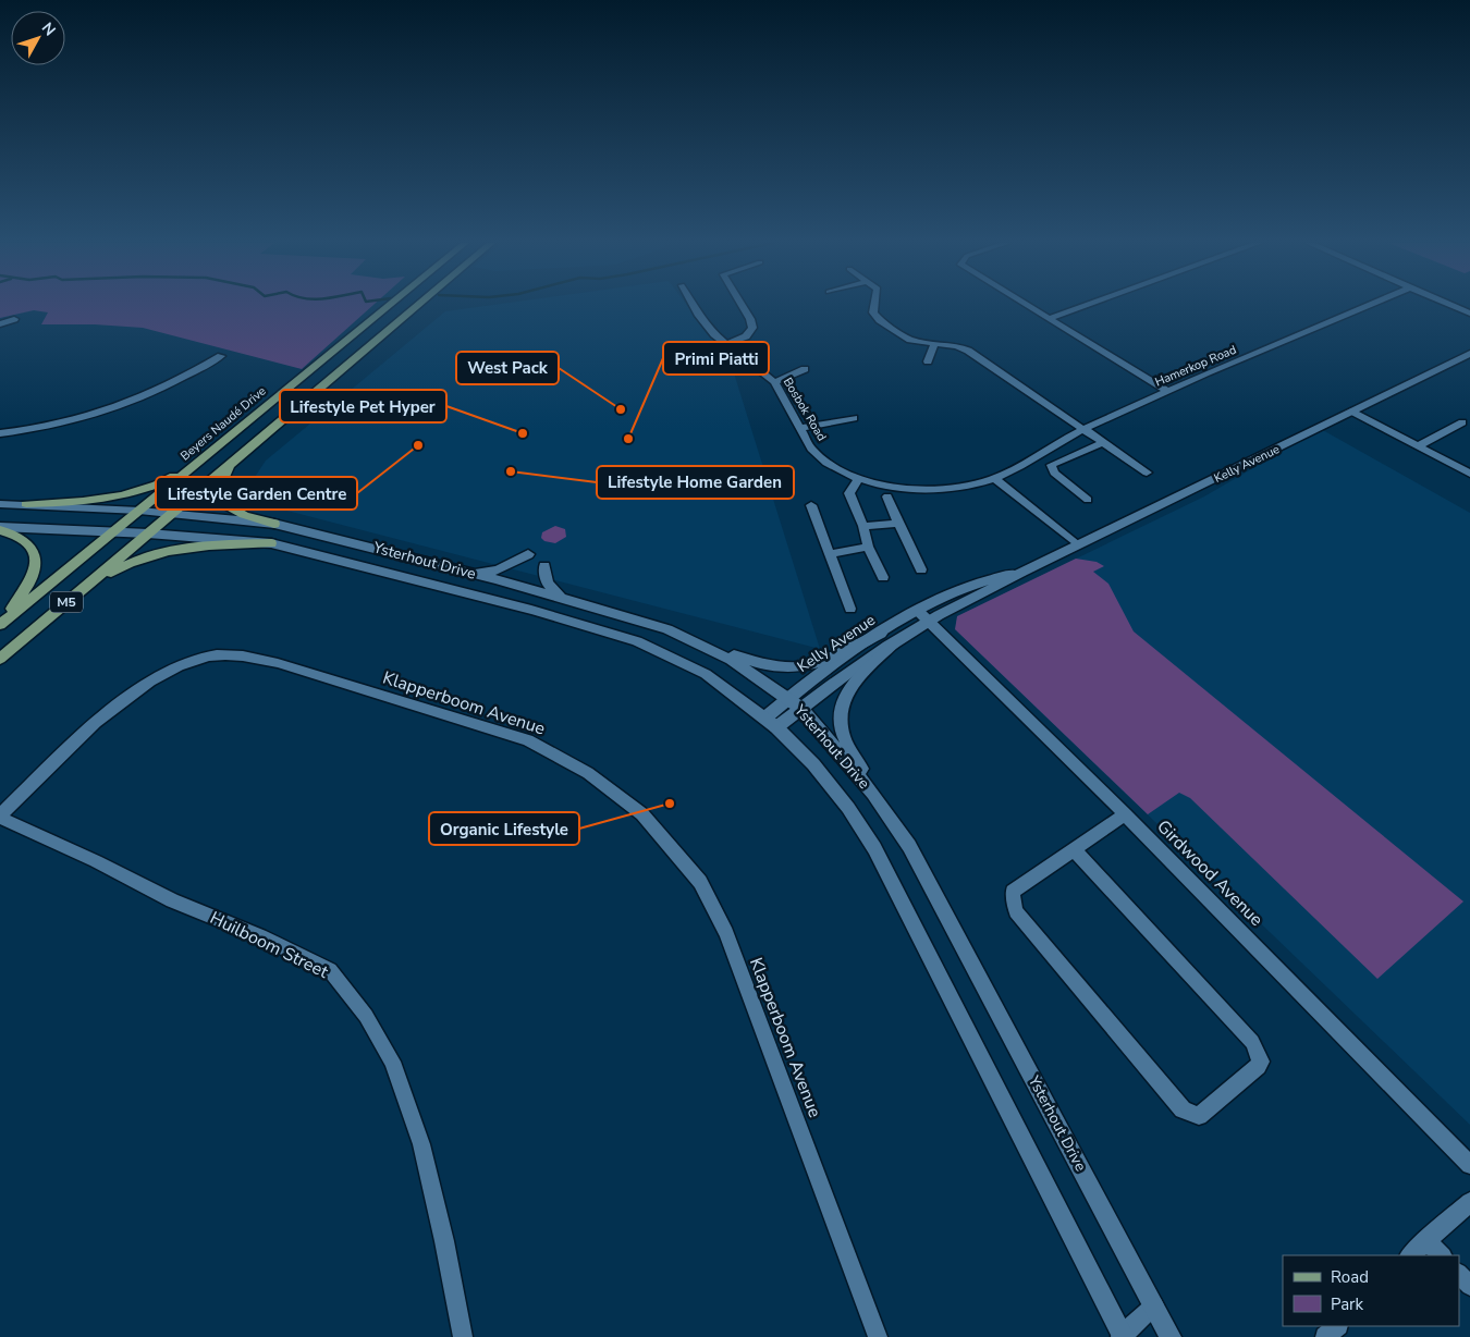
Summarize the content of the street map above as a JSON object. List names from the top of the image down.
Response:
{
  "streets": {
    "main road": [
      "Beyers Naudé Drive",
      "Kelly Avenue",
      "Ysterhout Drive",
      "M5"
    ],
    "street": [
      "Hamerkop Road",
      "Bosbok Road",
      "Klapperboom Avenue",
      "Girdwood Avenue",
      "Huilboom Street"
    ]
  },
  "crossings": [
    ["Hamerkop Road", "Bosbok Road"],
    ["Beyers Naudé Drive", "Ysterhout Drive"],
    ["Kelly Avenue", "Ysterhout Drive"],
    ["Kelly Avenue", "Girdwood Avenue"],
    ["Ysterhout Drive", "M5"],
    ["Klapperboom Avenue", "Huilboom Street"]
  ],
  "places": [
    "West Pack",
    "Lifestyle Pet Hyper",
    "Primi Piatti",
    "Lifestyle Garden Centre",
    "Lifestyle Home Garden",
    "Organic Lifestyle"
  ],
  "legend": ["Road", "Park"],
  "north": "top right"
}
